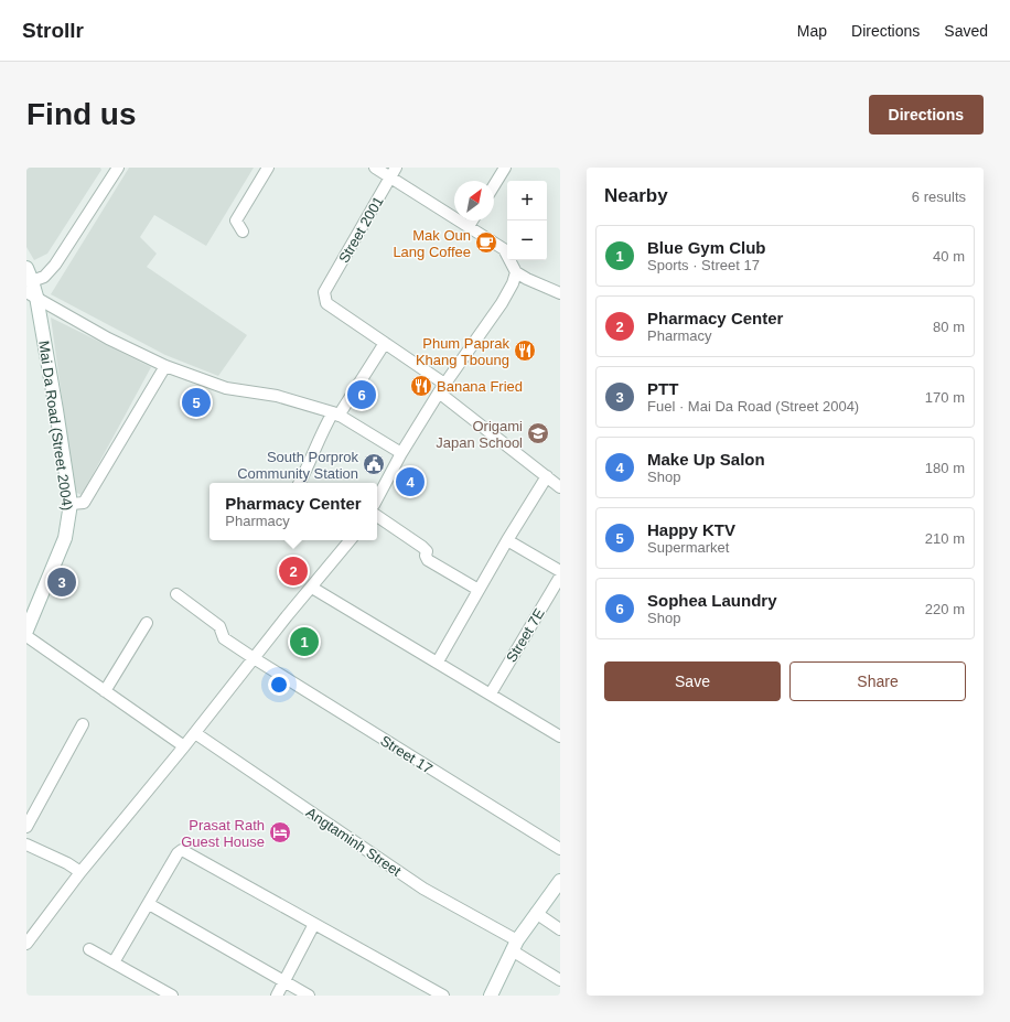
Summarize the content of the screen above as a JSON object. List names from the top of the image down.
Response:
{
  "streets": {
    "main road": ["Mai Da Road (Street 2004)"],
    "street": [
      "Street 2001",
      "Street 7E",
      "Street 17",
      "Angtaminh Street"
    ]
  },
  "places": {
    "cafe": ["Mak Oun Lang Coffee"],
    "restaurant": ["Phum Paprak Khang Tboung", "Banana Fried"],
    "school or university": ["Origami Japan School"],
    "public building": ["South Porprok Community Station"],
    "hotel": ["Prasat Rath Guest House"]
  },
  "north": "top right",
  "page": {
    "header": "Strollr",
    "nav": ["Map", "Directions", "Saved"],
    "buttons": [
      "Directions",
      ["Save", "Share"]
    ],
    "title": "Find us",
    "heading": ["Nearby", "6 results"],
    "map_buttons": ["+", "−"],
    "list": [
      {
        "mark": "1",
        "name": "Blue Gym Club",
        "note": "Sports · Street 17",
        "value": "40 m"
      },
      {
        "mark": "2",
        "name": "Pharmacy Center",
        "note": "Pharmacy",
        "value": "80 m"
      },
      {
        "mark": "3",
        "name": "PTT",
        "note": "Fuel · Mai Da Road (Street 2004)",
        "value": "170 m"
      },
      {
        "mark": "4",
        "name": "Make Up Salon",
        "note": "Shop",
        "value": "180 m"
      },
      {
        "mark": "5",
        "name": "Happy KTV",
        "note": "Supermarket",
        "value": "210 m"
      },
      {
        "mark": "6",
        "name": "Sophea Laundry",
        "note": "Shop",
        "value": "220 m"
      }
    ],
    "pins": [
      "6",
      "5",
      "4",
      "2",
      "3",
      "1"
    ],
    "popup": ["Pharmacy Center", "Pharmacy"]
  }
}
